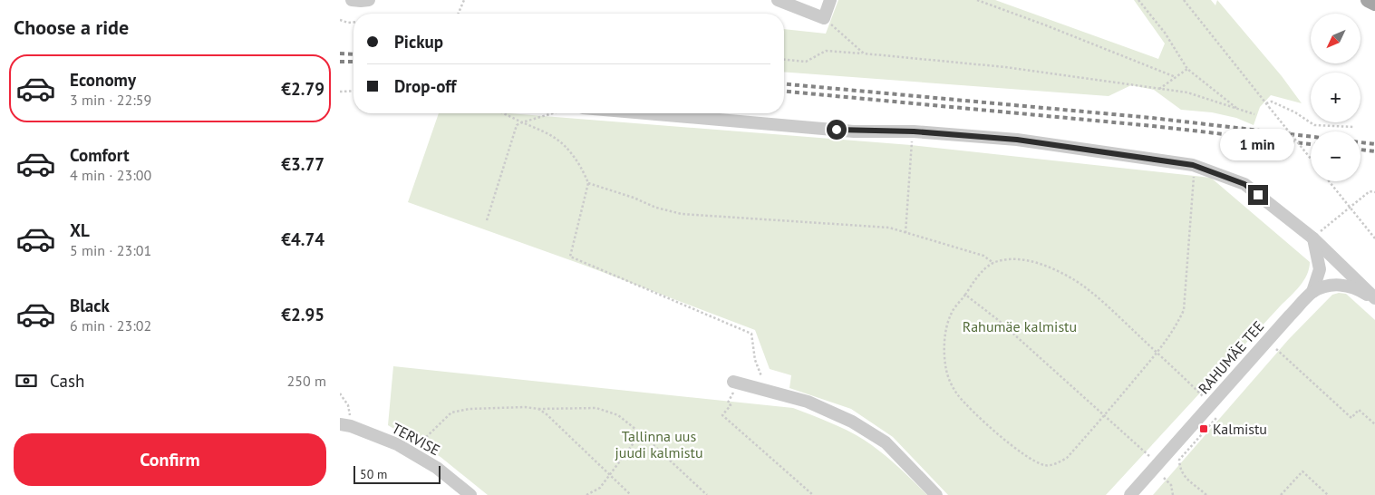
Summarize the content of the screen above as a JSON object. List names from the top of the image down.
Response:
{
  "streets": {
    "street": ["RAHUMÄE TEE", "TERVISE"]
  },
  "parks": ["Rahumäe kalmistu", "Tallinna uus juudi kalmistu"],
  "places": {
    "transit": ["Kalmistu"]
  },
  "scale_bar": "50 m",
  "north": "bottom left",
  "page": {
    "heading": "Choose a ride",
    "map_buttons": ["+", "−"],
    "banner": ["Pickup", "Drop-off"],
    "list": [
      {
        "name": "Economy",
        "note": "3 min · 22:59",
        "value": "€2.79"
      },
      {
        "name": "Comfort",
        "note": "4 min · 23:00",
        "value": "€3.77"
      },
      {
        "name": "XL",
        "note": "5 min · 23:01",
        "value": "€4.74"
      },
      {
        "name": "Black",
        "note": "6 min · 23:02",
        "value": "€2.95"
      }
    ],
    "bubble": "1 min",
    "pay": ["Cash", "250 m"],
    "buttons": "Confirm",
    "scale": "50 m"
  }
}
